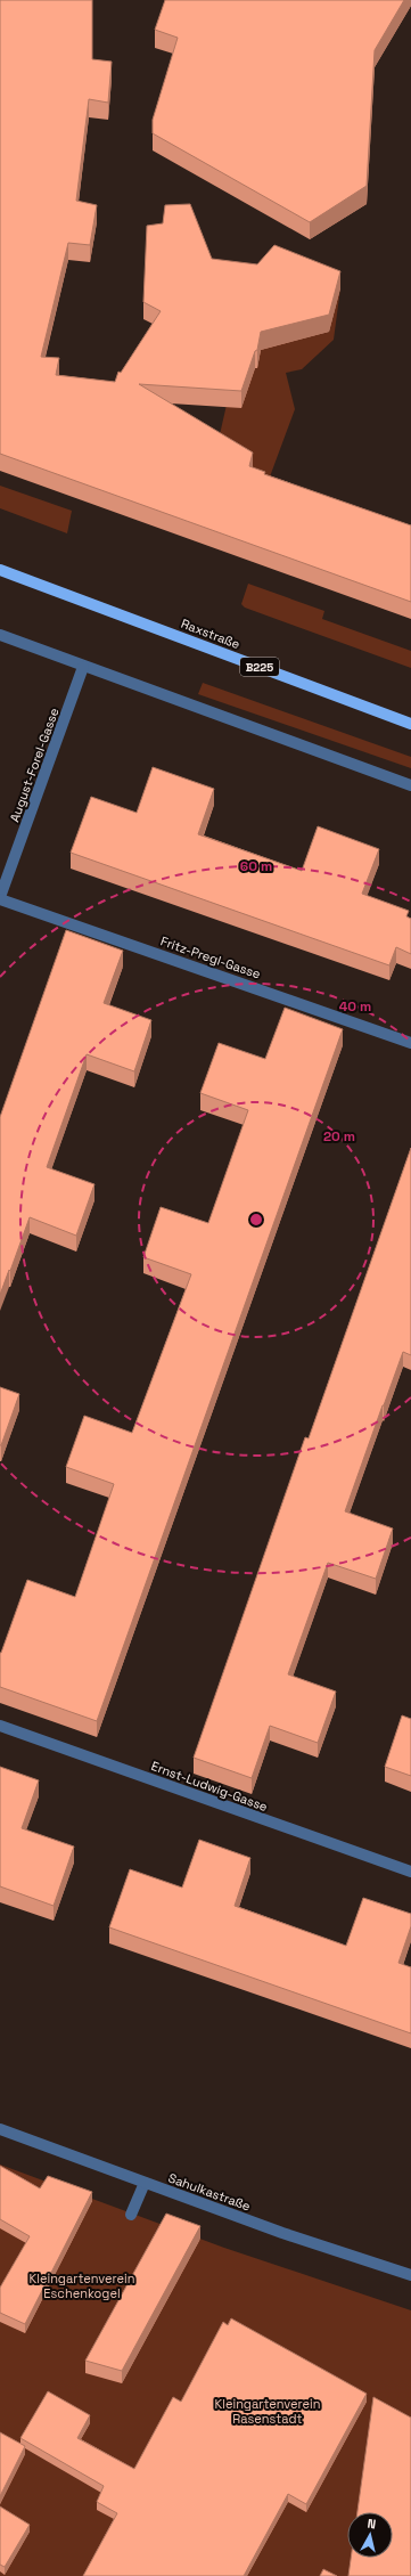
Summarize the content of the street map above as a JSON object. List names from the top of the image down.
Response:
{
  "streets": {
    "main road": ["Raxstraße", "B225"],
    "street": [
      "August-Forel-Gasse",
      "Fritz-Pregl-Gasse",
      "Ernst-Ludwig-Gasse",
      "Sahulkastraße"
    ]
  },
  "crossings": [
    ["August-Forel-Gasse", "Fritz-Pregl-Gasse"]
  ],
  "parks": ["Kleingartenverein Eschenkogel", "Kleingartenverein Rasenstadt"],
  "north": "top",
  "rings": ["60 m", "40 m", "20 m"]
}
